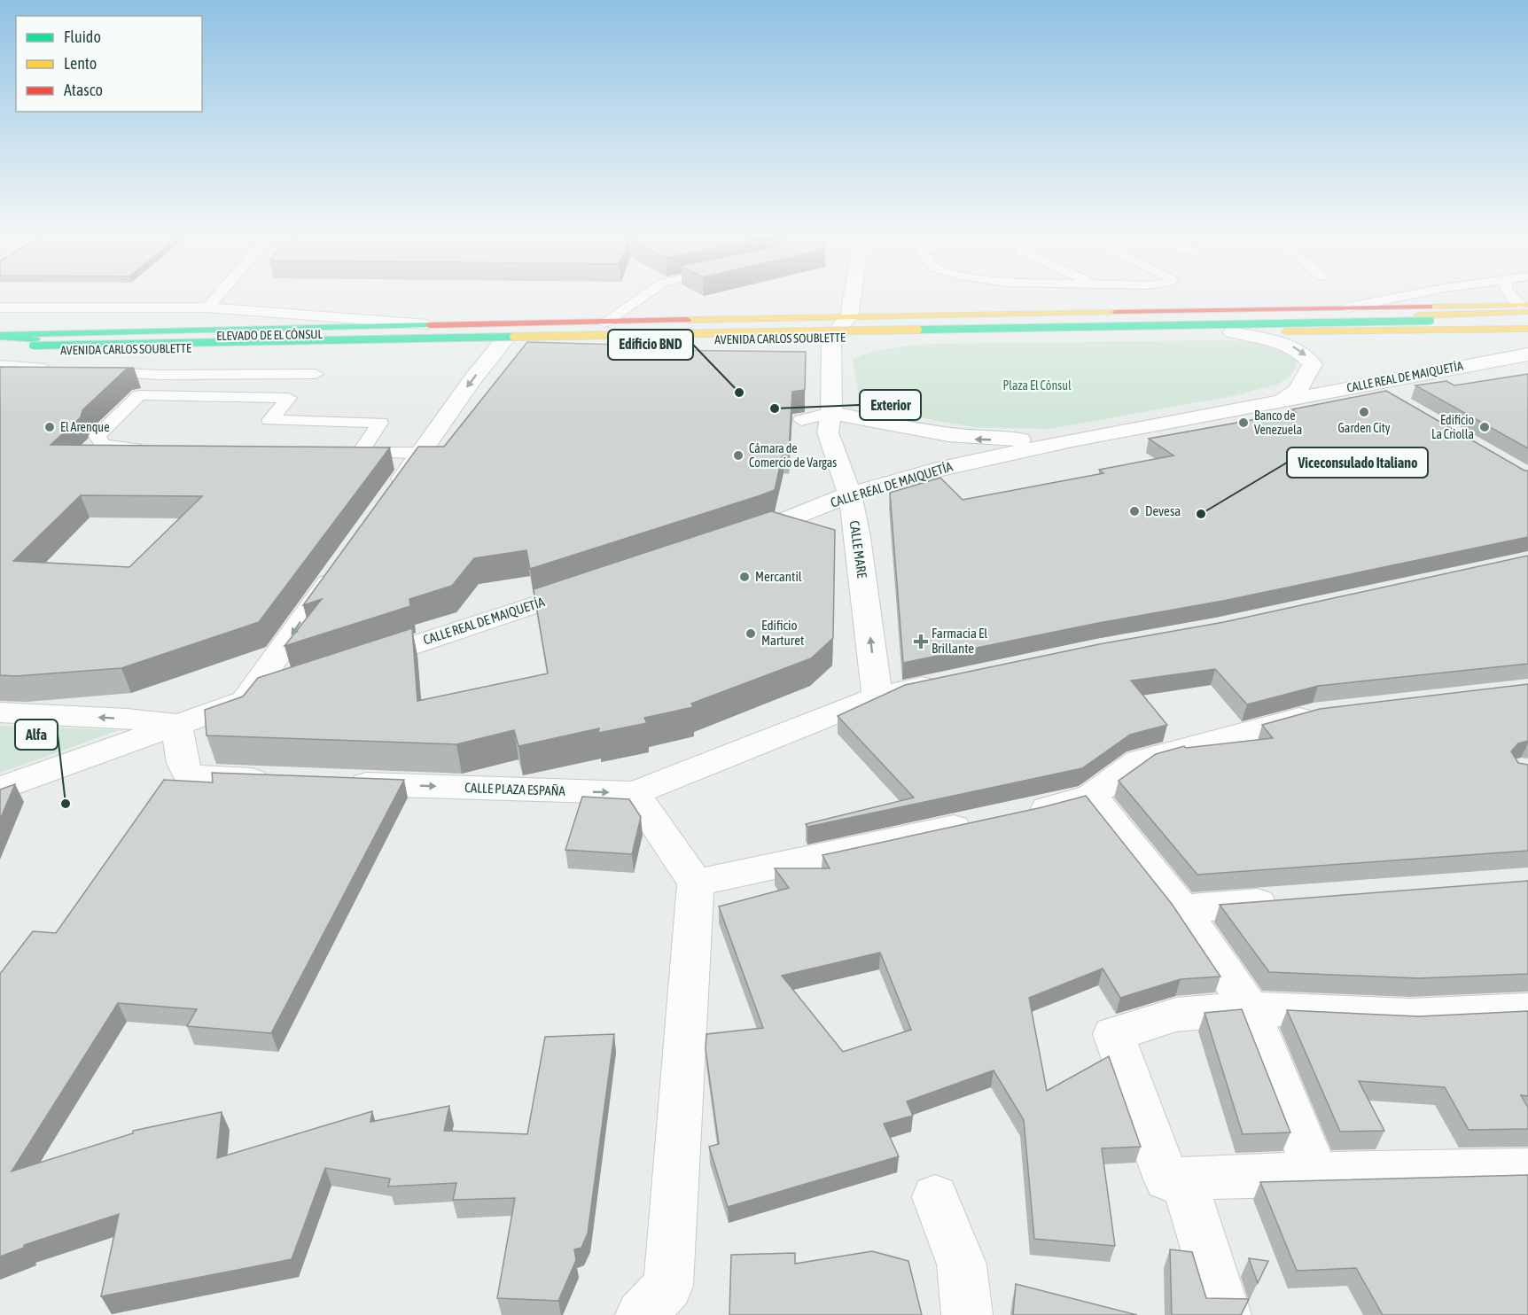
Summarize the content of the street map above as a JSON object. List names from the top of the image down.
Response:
{
  "streets": {
    "street": [
      "ELEVADO DE EL CÓNSUL",
      "AVENIDA CARLOS SOUBLETTE",
      "CALLE REAL DE MAIQUETÍA",
      "CALLE MARE",
      "CALLE PLAZA ESPAÑA"
    ]
  },
  "crossings": [
    ["ELEVADO DE EL CÓNSUL", "AVENIDA CARLOS SOUBLETTE"],
    ["AVENIDA CARLOS SOUBLETTE", "CALLE MARE"],
    ["CALLE REAL DE MAIQUETÍA", "CALLE MARE"],
    ["CALLE MARE", "CALLE PLAZA ESPAÑA"]
  ],
  "one_way": ["CALLE MARE", "CALLE PLAZA ESPAÑA"],
  "parks": ["Plaza El Cónsul"],
  "places": {
    "other": [
      "Edificio BND",
      "Exterior",
      "Garden City",
      "Banco de Venezuela",
      "El Arenque",
      "Edificio La Criolla",
      "Cámara de Comercio de Vargas",
      "Devesa",
      "Viceconsulado Italiano",
      "Mercantil",
      "Edificio Marturet",
      "Alfa"
    ],
    "health": ["Farmacia El Brillante"]
  },
  "legend": ["Fluido", "Lento", "Atasco"]
}
